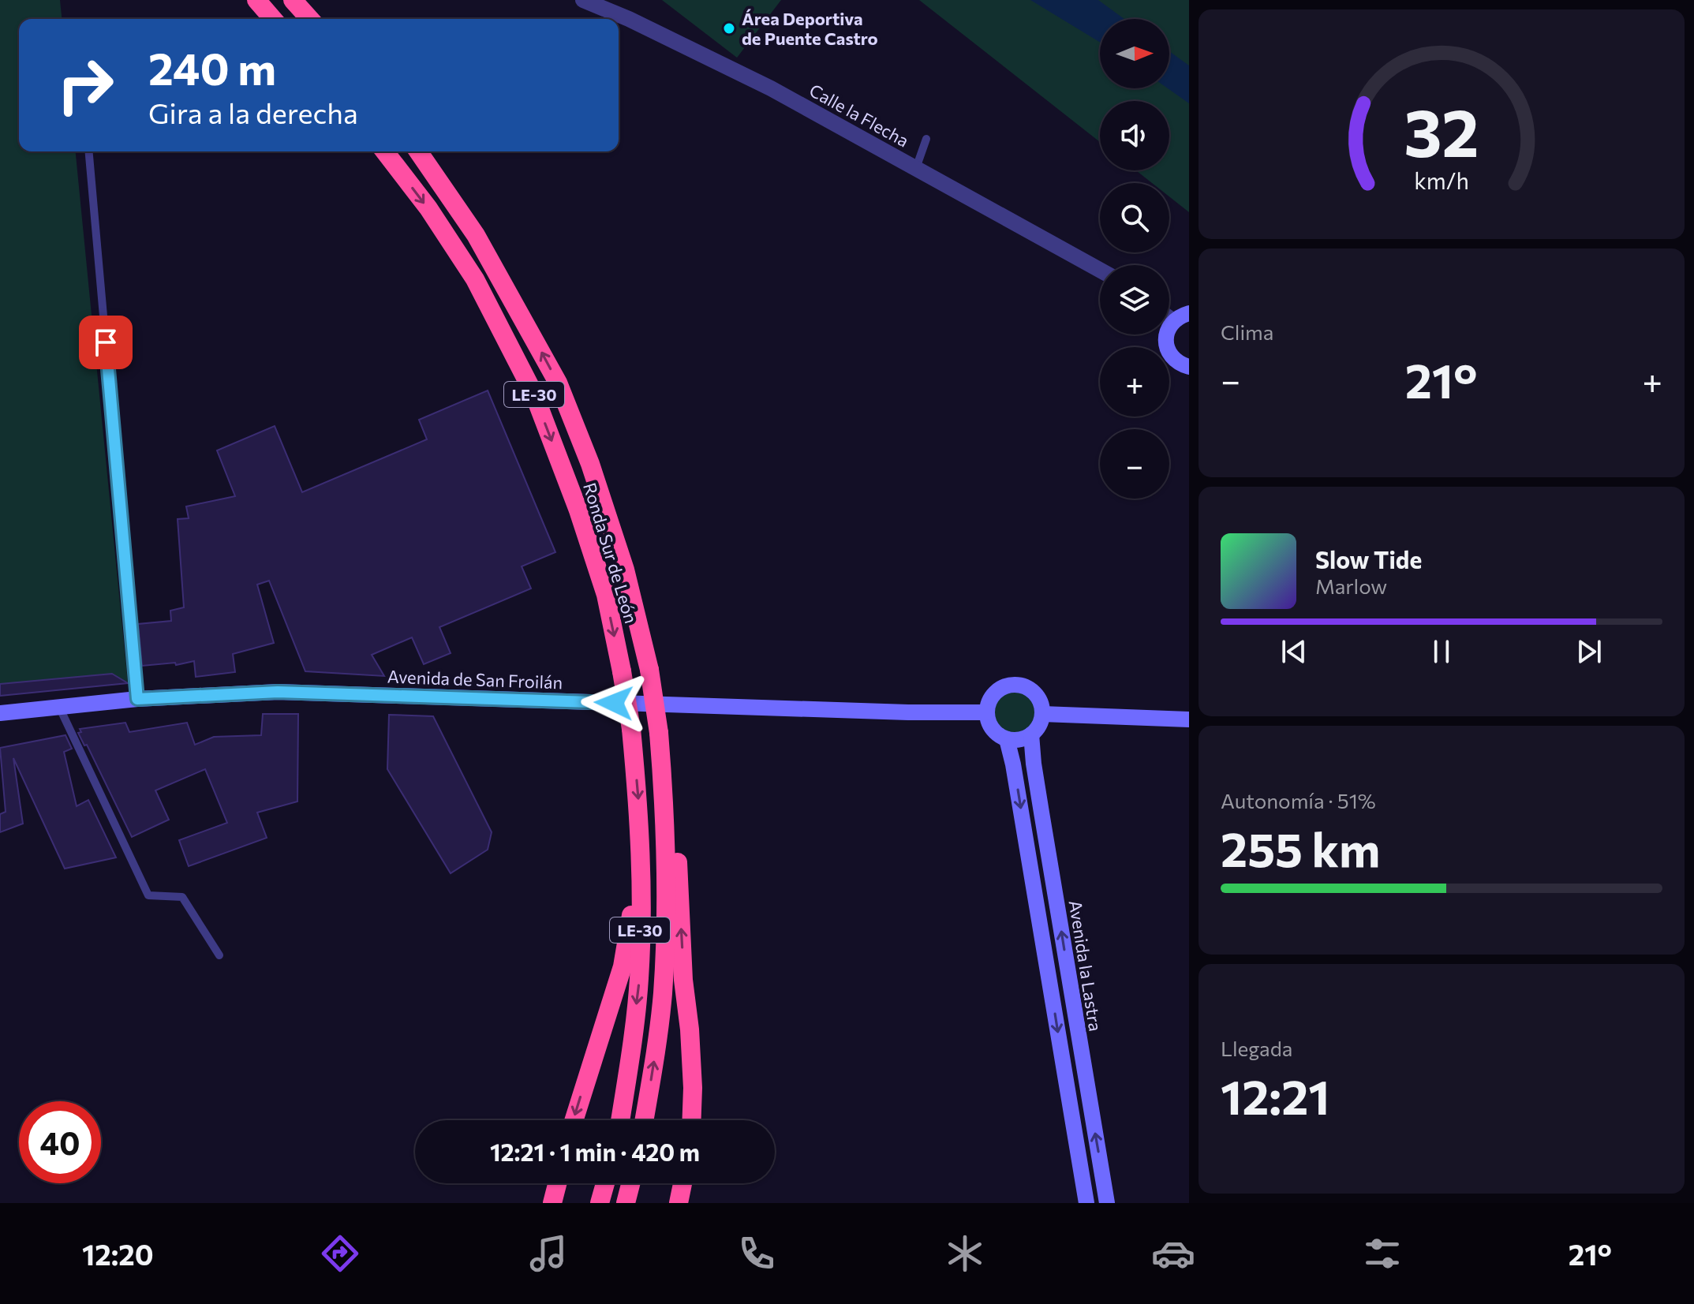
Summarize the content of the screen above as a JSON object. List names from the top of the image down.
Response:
{
  "streets": {
    "highway": ["LE-30", "Ronda Sur de León"],
    "main road": ["Avenida de San Froilán", "Avenida la Lastra"],
    "street": ["Calle la Flecha"]
  },
  "crossings": [
    ["Avenida de San Froilán", "Avenida la Lastra"]
  ],
  "places": ["Área Deportiva de Puente Castro"],
  "north": "right",
  "page": {
    "map_buttons": ["+", "−"],
    "turn": ["240 m", "Gira a la derecha"],
    "tile": [
      "Clima",
      ["Autonomía · 51%", "255 km"],
      ["Llegada", "12:21"]
    ],
    "heat": ["−", "21°", "+"],
    "song": ["Slow Tide", "Marlow"],
    "limit": "40",
    "trip": "12:21 · 1 min · 420 m",
    "tabs": ["12:20", "21°"],
    "gauge": ["32", "km/h"]
  }
}
